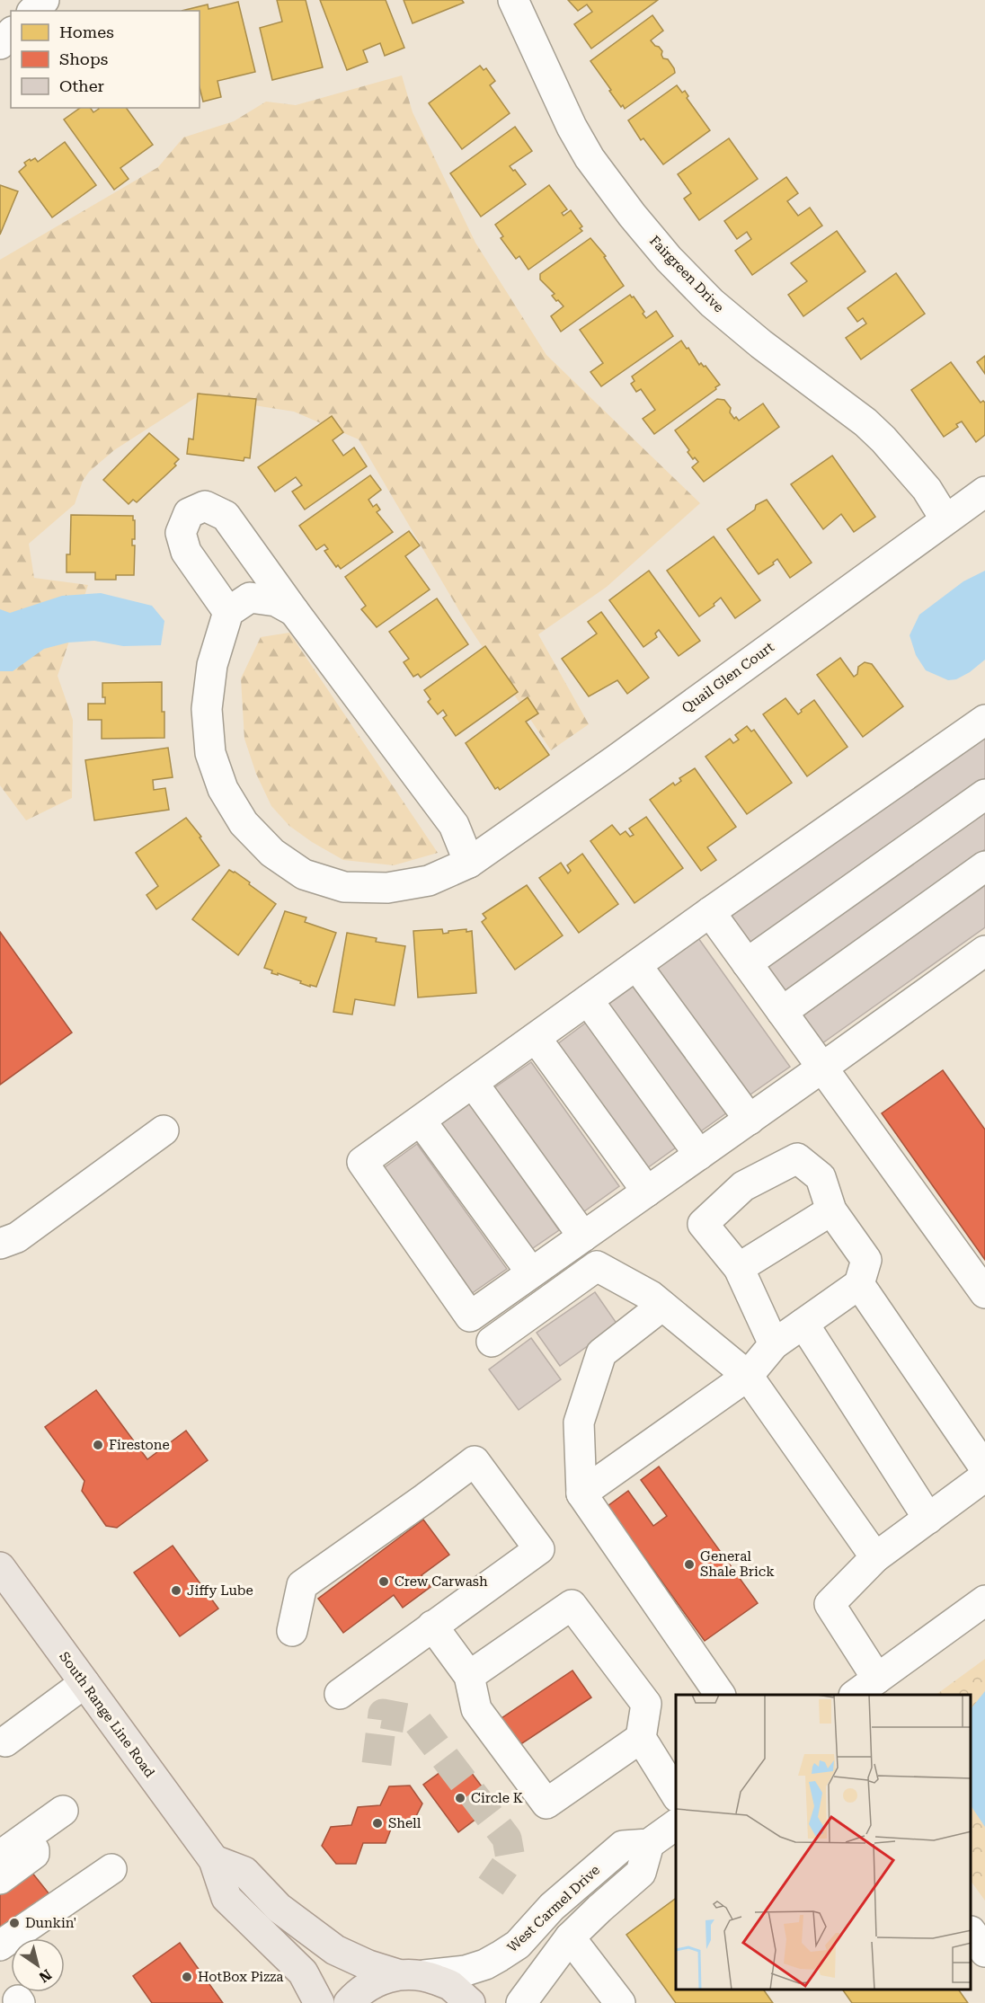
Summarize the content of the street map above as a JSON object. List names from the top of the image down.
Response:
{
  "streets": {
    "main road": ["South Range Line Road"],
    "street": ["Fairgreen Drive", "Quail Glen Court", "West Carmel Drive"]
  },
  "crossings": [
    ["Fairgreen Drive", "Quail Glen Court"]
  ],
  "places": [
    "Firestone",
    "General Shale Brick",
    "Crew Carwash",
    "Jiffy Lube",
    "Circle K",
    "Shell",
    "Dunkin'",
    "HotBox Pizza"
  ],
  "legend": ["Homes", "Shops", "Other"],
  "north": "bottom right"
}
